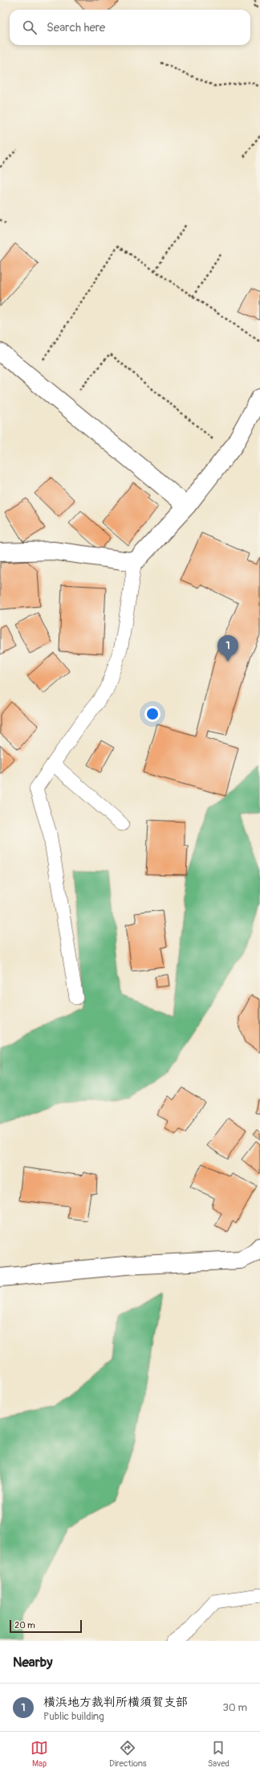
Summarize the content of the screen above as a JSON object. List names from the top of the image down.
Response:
{
  "scale_bar": "20 m",
  "page": {
    "search": "Search here",
    "pins": "1",
    "scale": "20 m",
    "heading": "Nearby",
    "list": [
      {
        "mark": "1",
        "name": "横浜地方裁判所横須賀支部",
        "note": "Public building",
        "value": "30 m"
      }
    ],
    "nav": ["Map", "Directions", "Saved"]
  }
}
